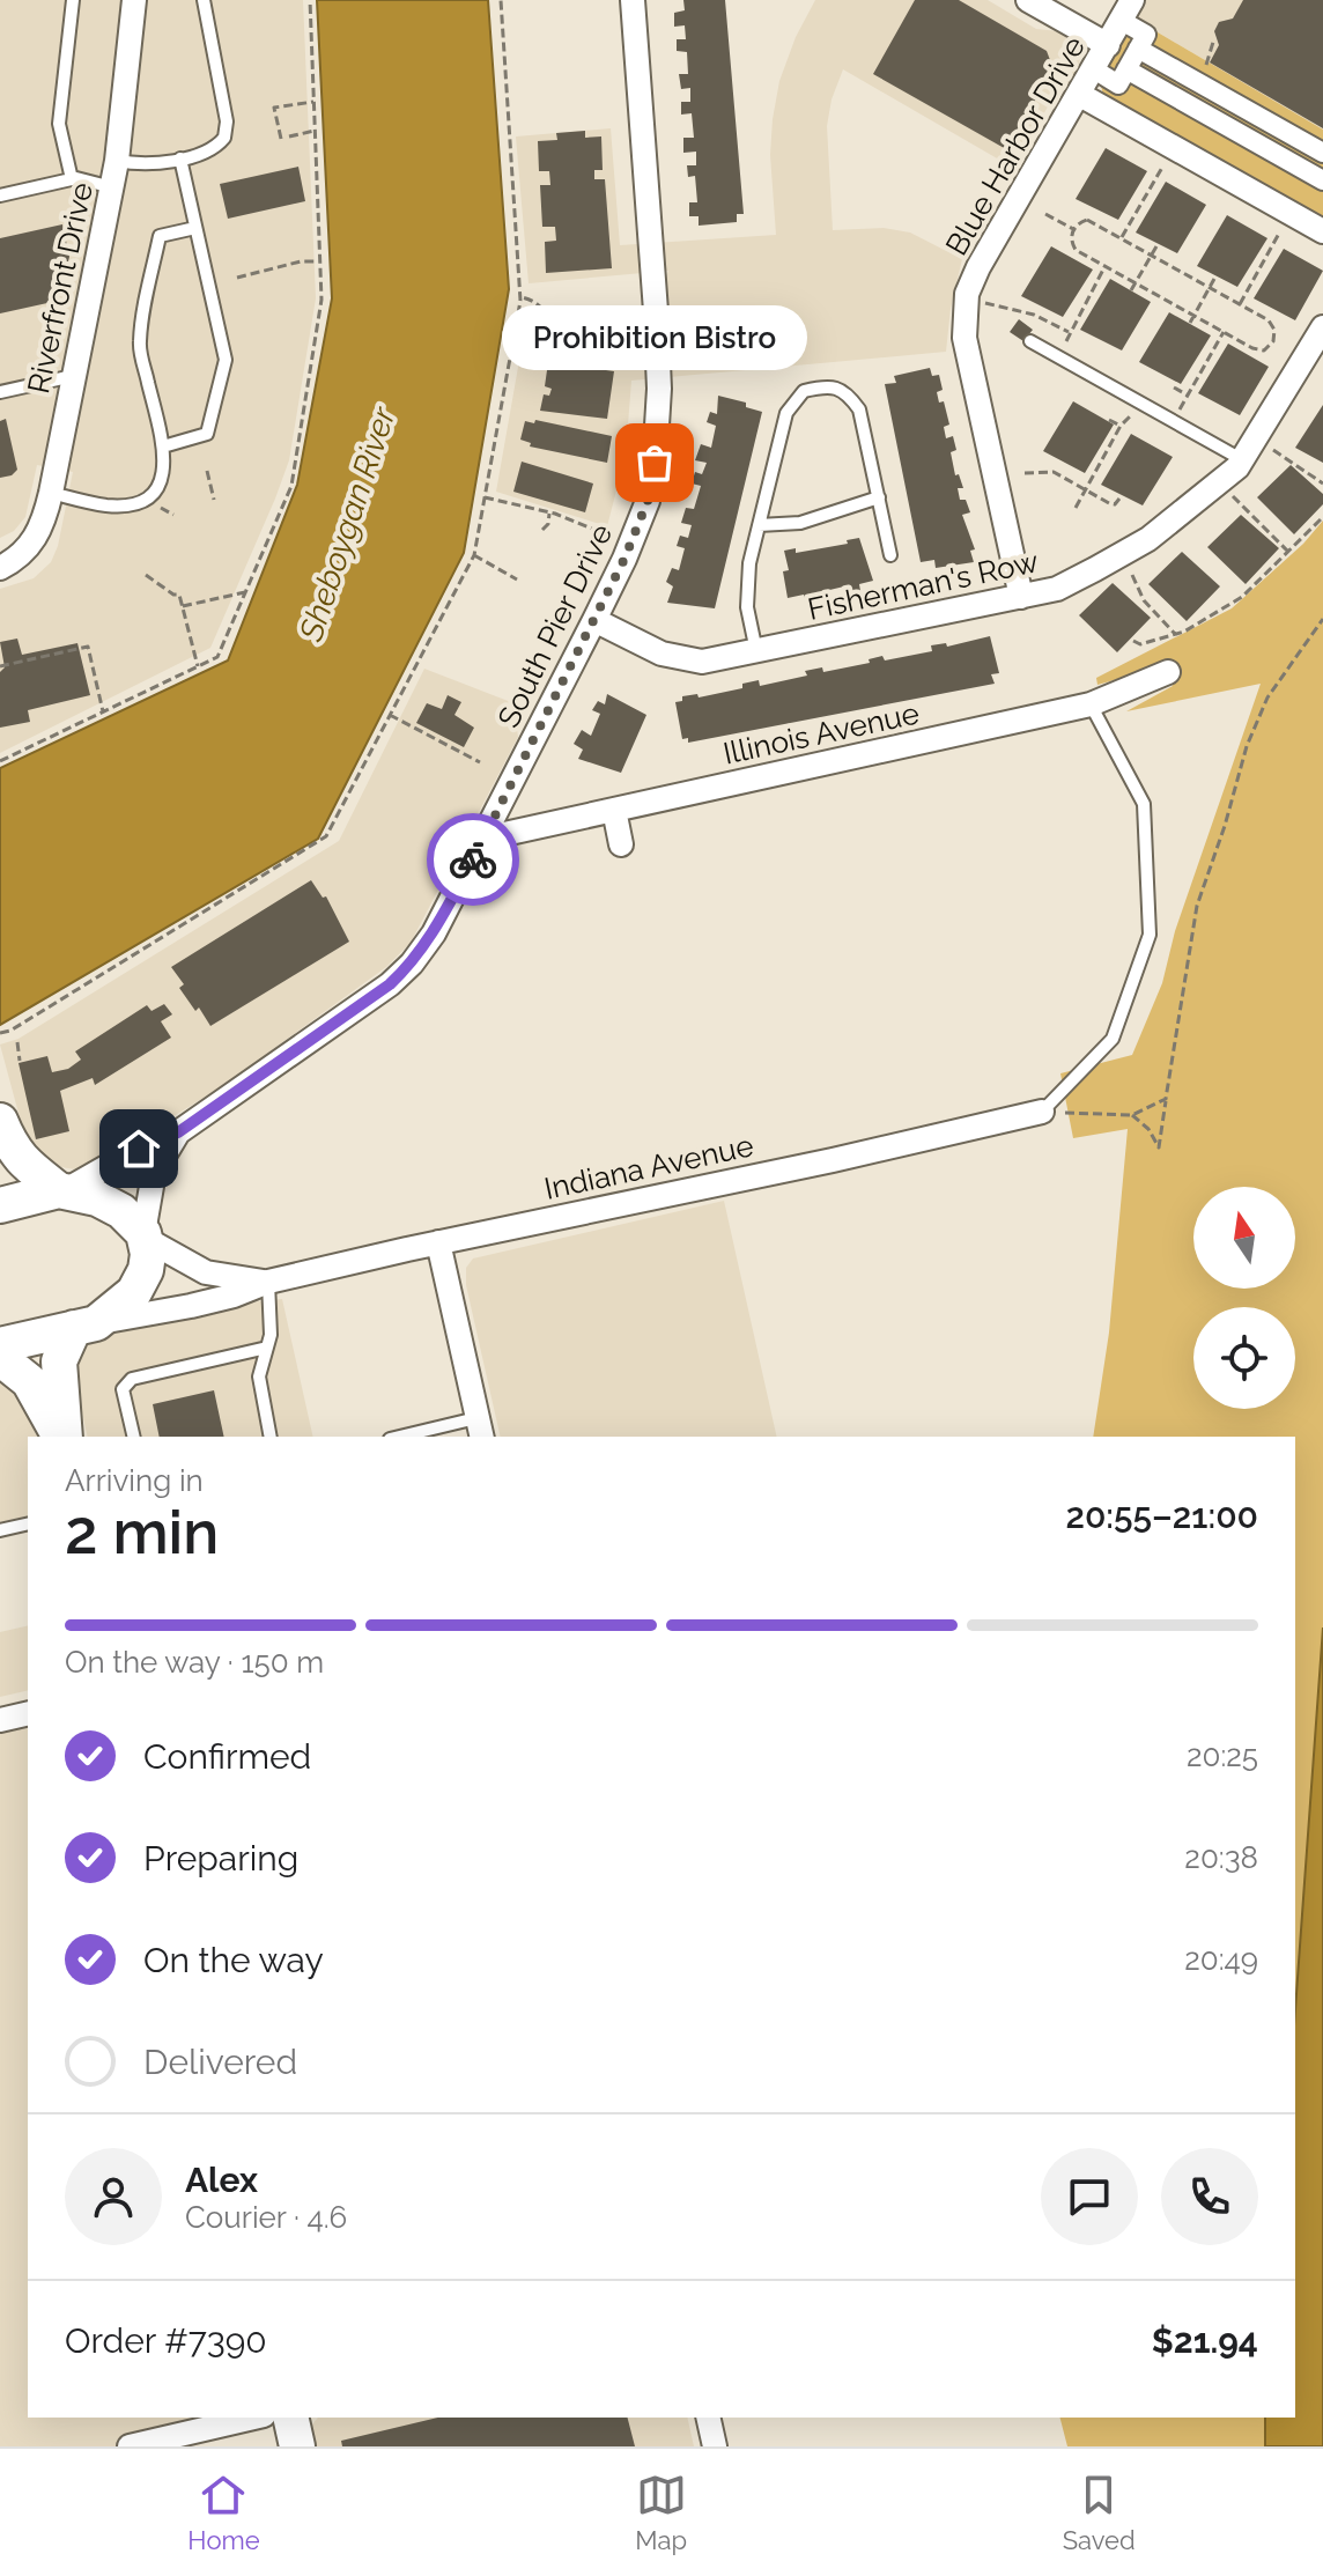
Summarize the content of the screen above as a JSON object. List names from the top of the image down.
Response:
{
  "streets": {
    "street": [
      "Blue Harbor Drive",
      "Riverfront Drive",
      "Fisherman's Row",
      "South Pier Drive",
      "Illinois Avenue",
      "Indiana Avenue"
    ]
  },
  "crossings": [
    ["Blue Harbor Drive", "Fisherman's Row"],
    ["Fisherman's Row", "South Pier Drive"],
    ["South Pier Drive", "Illinois Avenue"],
    ["South Pier Drive", "Indiana Avenue"]
  ],
  "water": ["Sheboygan River"],
  "places": ["Prohibition Bistro"],
  "north": "top",
  "page": {
    "bubble": "Prohibition Bistro",
    "heading": ["2 min", "Arriving in", "20:55–21:00"],
    "panel": [
      "Alex",
      "Courier · 4.6",
      "Order #7390",
      "$21.94"
    ],
    "bar": "On the way · 150 m",
    "list": [
      ["Confirmed", "20:25"],
      ["Preparing", "20:38"],
      ["On the way", "20:49"],
      "Delivered"
    ],
    "tabs": ["Home", "Map", "Saved"]
  }
}
